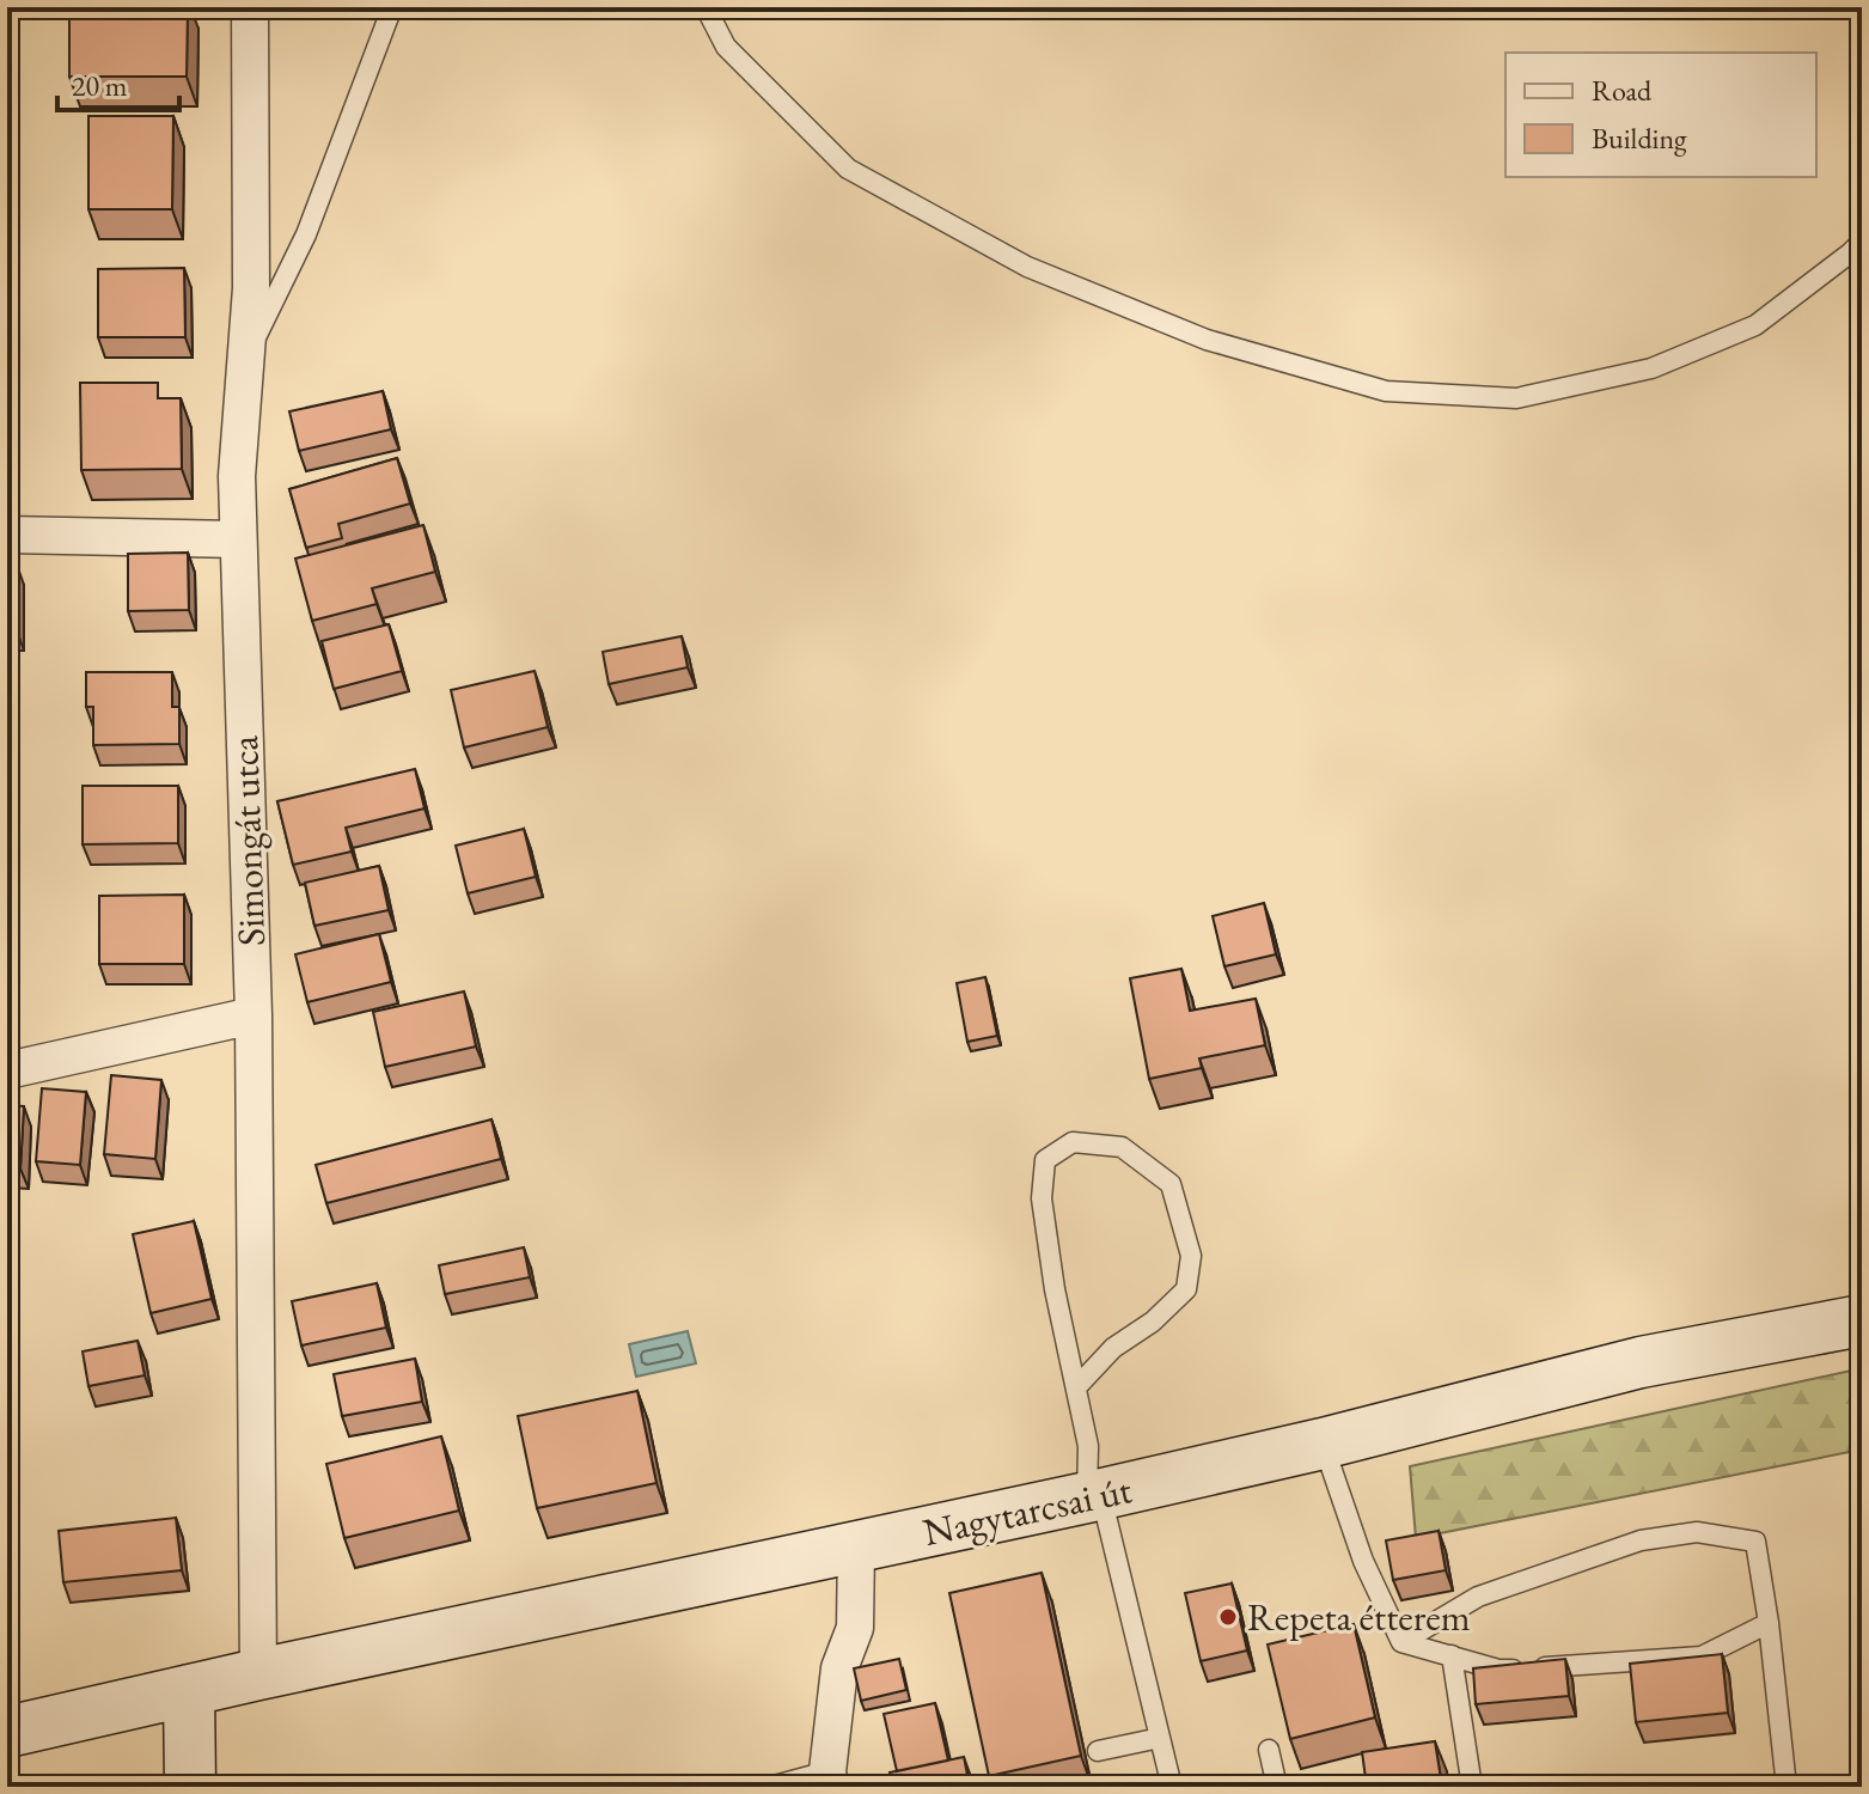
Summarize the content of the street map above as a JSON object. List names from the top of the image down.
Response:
{
  "streets": {
    "main road": ["Nagytarcsai út"],
    "street": ["Simongát utca"]
  },
  "crossings": [
    ["Simongát utca", "Nagytarcsai út"]
  ],
  "places": ["Repeta étterem"],
  "legend": ["Road", "Building"],
  "scale_bar": "20 m"
}
